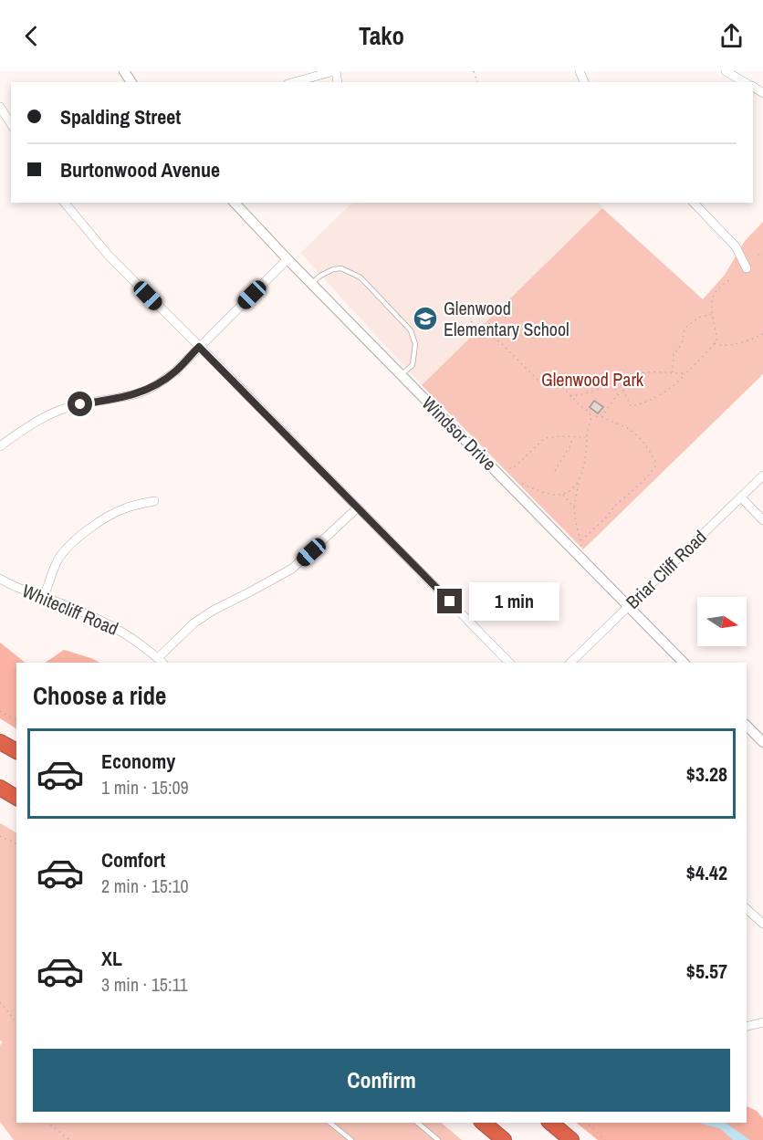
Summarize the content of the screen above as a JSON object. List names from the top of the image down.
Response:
{
  "streets": {
    "street": ["Windsor Drive", "Briar Cliff Road", "Whitecliff Road"]
  },
  "crossings": [
    ["Windsor Drive", "Briar Cliff Road"]
  ],
  "parks": ["Glenwood Park"],
  "places": {
    "school or university": ["Glenwood Elementary School"]
  },
  "north": "right",
  "page": {
    "header": "Tako",
    "banner": ["Spalding Street", "Burtonwood Avenue"],
    "bubble": "1 min",
    "heading": "Choose a ride",
    "list": [
      {
        "name": "Economy",
        "note": "1 min · 15:09",
        "value": "$3.28"
      },
      {
        "name": "Comfort",
        "note": "2 min · 15:10",
        "value": "$4.42"
      },
      {
        "name": "XL",
        "note": "3 min · 15:11",
        "value": "$5.57"
      }
    ],
    "buttons": "Confirm"
  }
}
